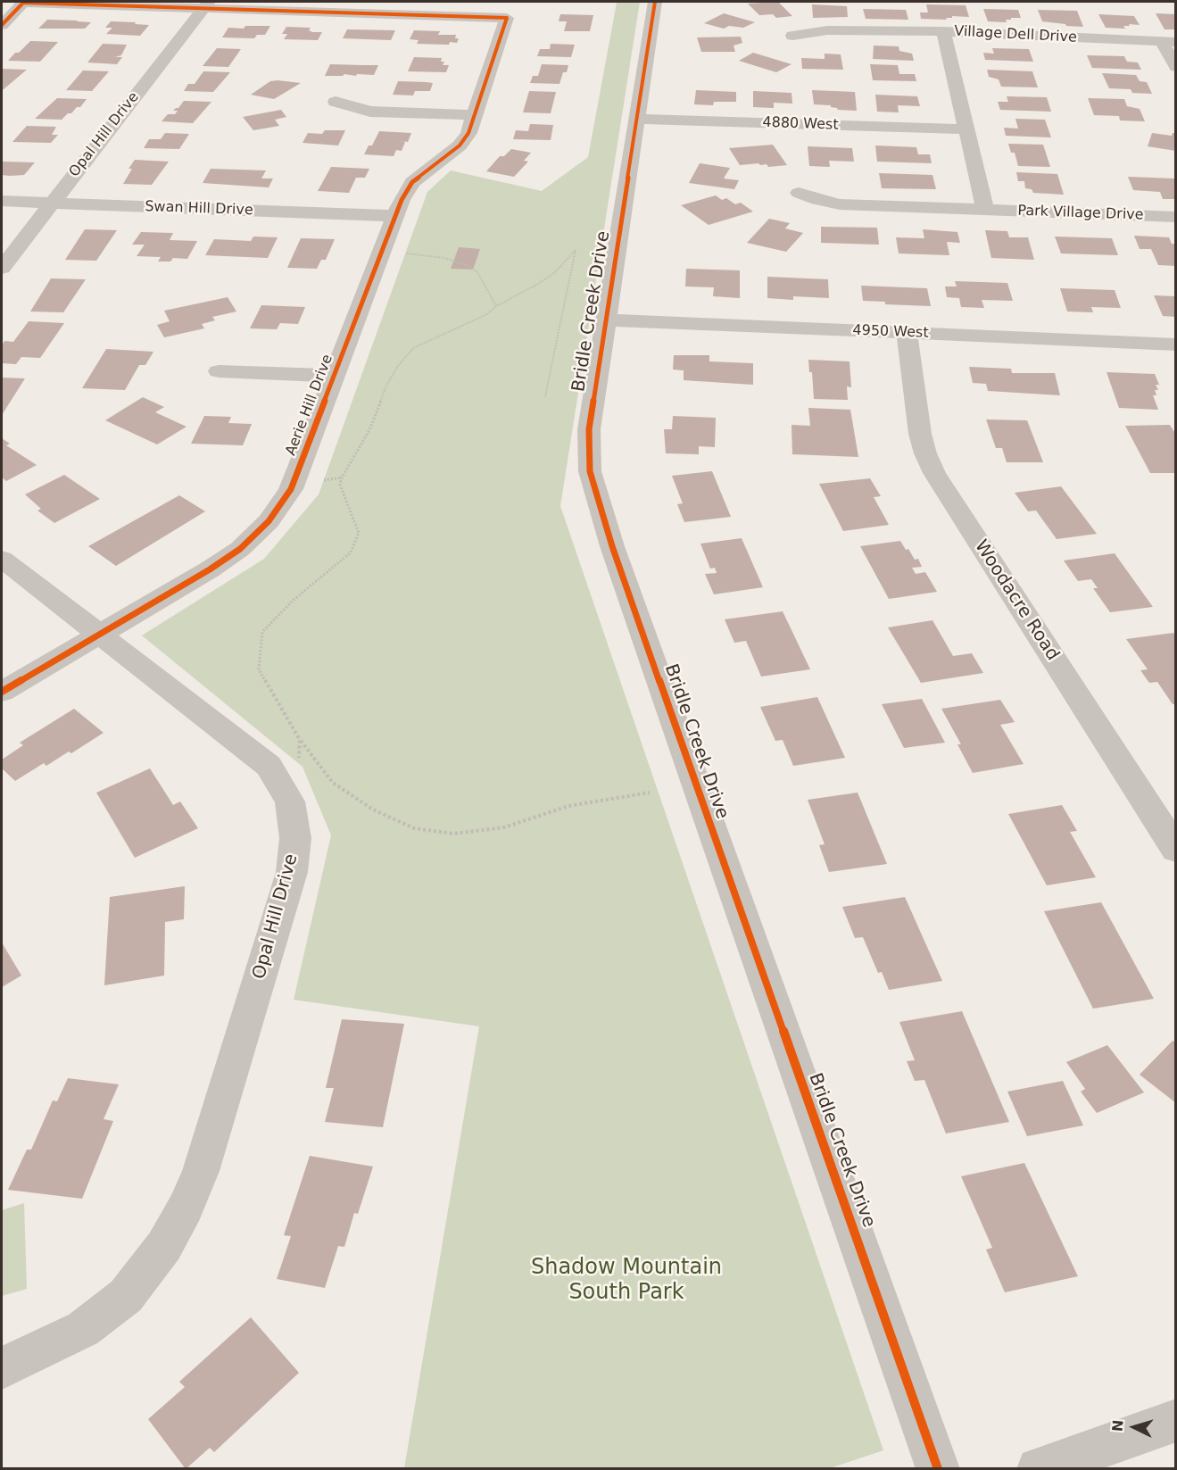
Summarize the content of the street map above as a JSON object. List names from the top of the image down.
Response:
{
  "streets": {
    "street": [
      "Village Dell Drive",
      "4880 West",
      "Opal Hill Drive",
      "Swan Hill Drive",
      "Park Village Drive",
      "Bridle Creek Drive",
      "4950 West",
      "Aerie Hill Drive",
      "Woodacre Road"
    ]
  },
  "crossings": [
    ["Village Dell Drive", "4880 West"],
    ["Village Dell Drive", "Park Village Drive"],
    ["4880 West", "Bridle Creek Drive"],
    ["Opal Hill Drive", "Swan Hill Drive"],
    ["Opal Hill Drive", "Aerie Hill Drive"],
    ["Swan Hill Drive", "Aerie Hill Drive"],
    ["Bridle Creek Drive", "4950 West"],
    ["4950 West", "Woodacre Road"]
  ],
  "parks": ["Shadow Mountain South Park"],
  "north": "left"
}
